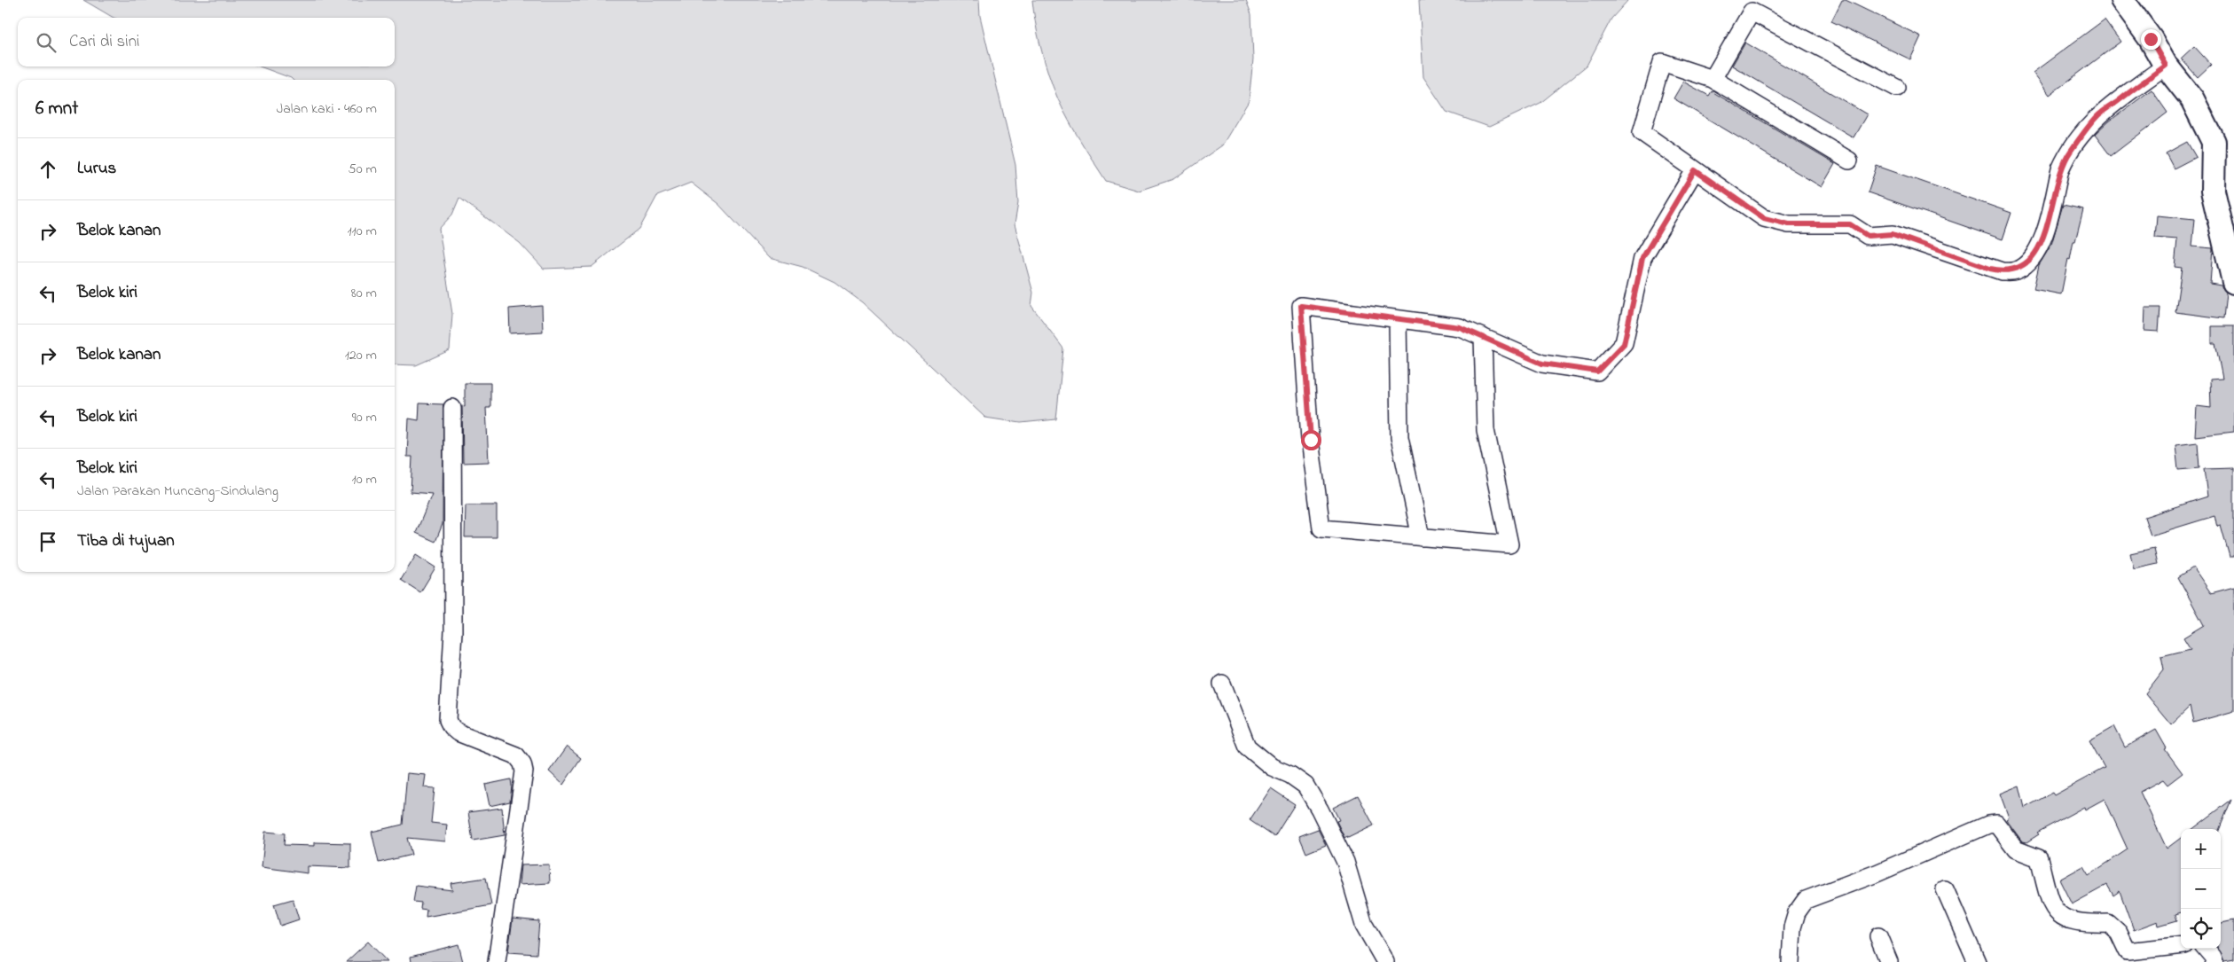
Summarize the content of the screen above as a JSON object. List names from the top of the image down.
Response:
{
  "page": {
    "search": "Cari di sini",
    "heading": ["6 mnt", "Jalan kaki · 460 m"],
    "list": [
      ["Lurus", "50 m"],
      ["Belok kanan", "110 m"],
      ["Belok kiri", "80 m"],
      ["Belok kanan", "120 m"],
      ["Belok kiri", "90 m"],
      ["Belok kiri", "Jalan Parakan Muncang-Sindulang", "10 m"],
      "Tiba di tujuan"
    ],
    "map_buttons": ["+", "−"]
  }
}
